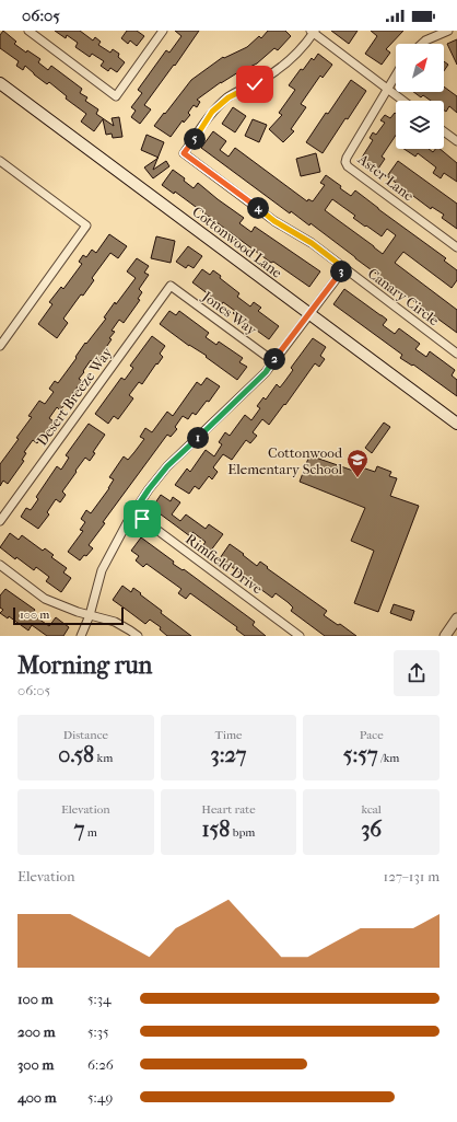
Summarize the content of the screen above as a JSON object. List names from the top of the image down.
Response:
{
  "streets": {
    "main road": ["Cottonwood Lane"],
    "street": [
      "Aster Lane",
      "Canary Circle",
      "Jones Way",
      "Desert Breeze Way",
      "Rimfield Drive"
    ]
  },
  "crossings": [
    ["Jones Way", "Desert Breeze Way"]
  ],
  "places": {
    "school or university": ["Cottonwood Elementary School"]
  },
  "scale_bar": "100 m",
  "north": "top right",
  "page": {
    "status": "06:05",
    "pins": [
      "5",
      "4",
      "3",
      "2",
      "1"
    ],
    "scale": "100 m",
    "heading": ["Morning run", "06:05"],
    "stats": [
      ["Distance", "0.58 km"],
      ["Time", "3:27"],
      ["Pace", "5:57 /km"],
      ["Elevation", "7 m"],
      ["Heart rate", "158 bpm"],
      ["kcal", "36"]
    ],
    "chart": ["Elevation", "127–131 m"],
    "list": [
      {
        "name": "100 m",
        "note": "5:34"
      },
      {
        "name": "200 m",
        "note": "5:35"
      },
      {
        "name": "300 m",
        "note": "6:26"
      },
      {
        "name": "400 m",
        "note": "5:49"
      }
    ]
  }
}
